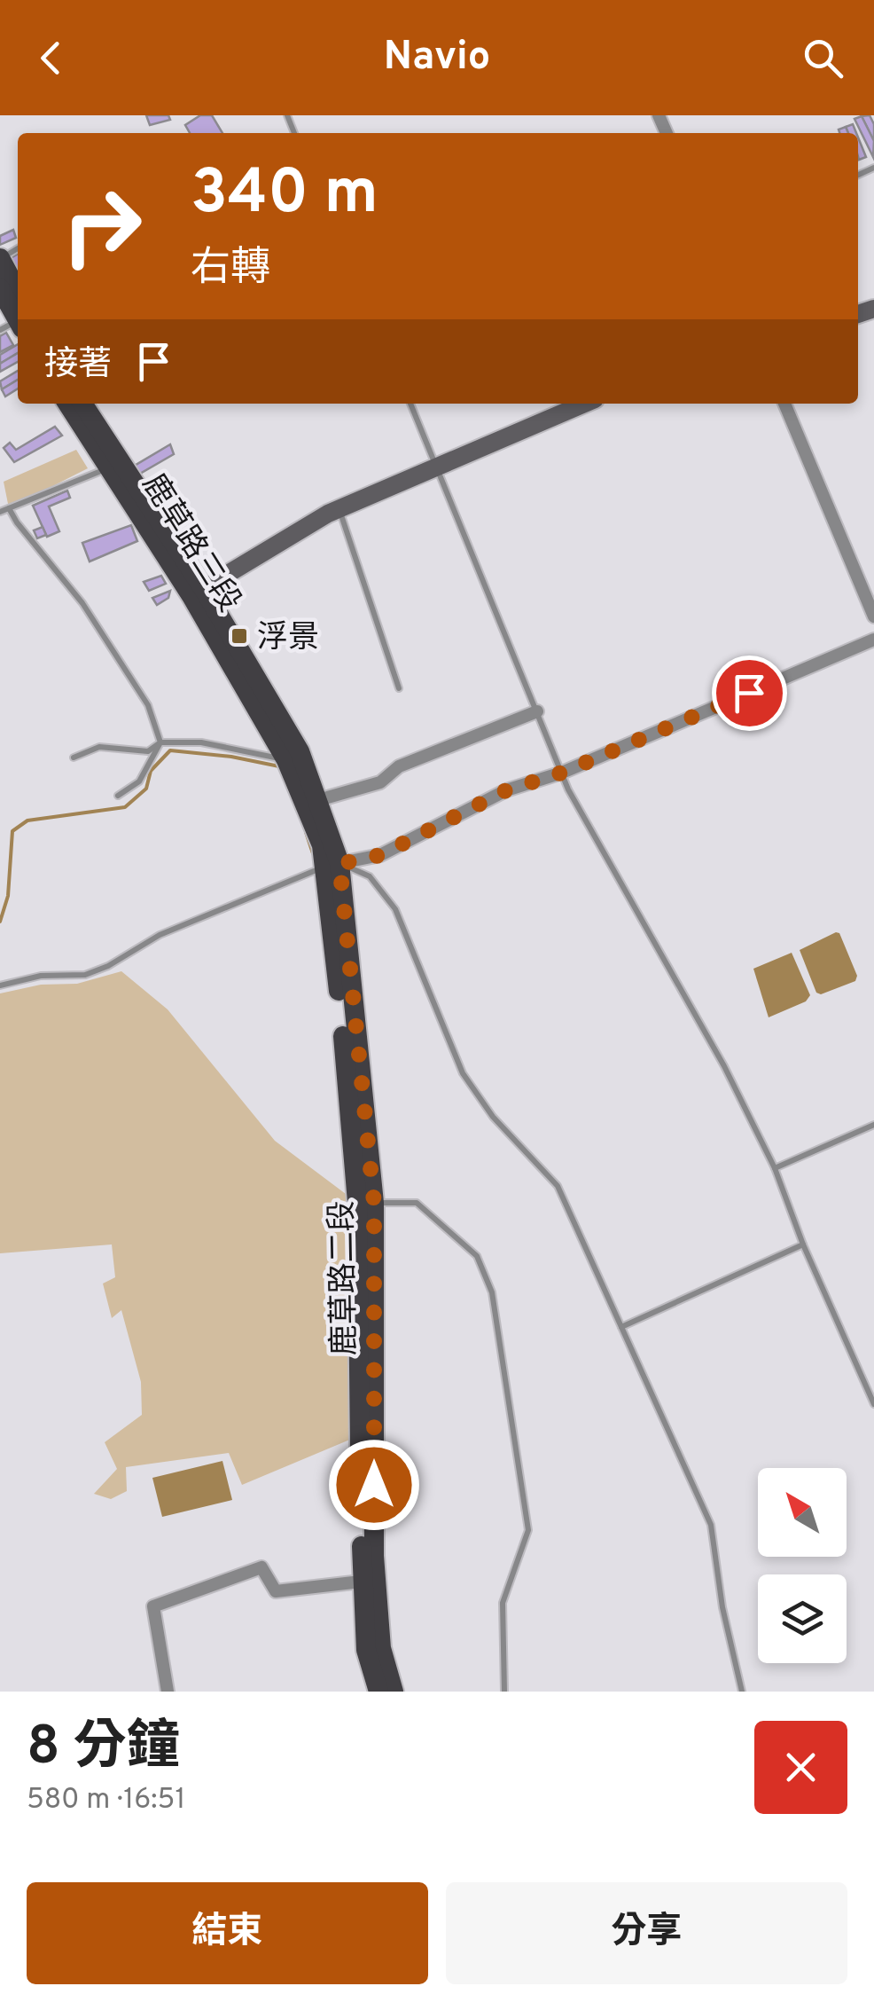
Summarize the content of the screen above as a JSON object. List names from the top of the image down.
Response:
{
  "streets": {
    "main road": ["鹿草路三段", "鹿草路二段"]
  },
  "crossings": [
    ["鹿草路三段", "鹿草路二段"]
  ],
  "places": {
    "transit": ["浮景"]
  },
  "north": "top left",
  "page": {
    "header": "Navio",
    "turn": ["340 m", "右轉"],
    "then": "接著",
    "heading": ["8 分鐘", "580 m · 16:51"],
    "buttons": ["結束", "分享"]
  }
}
